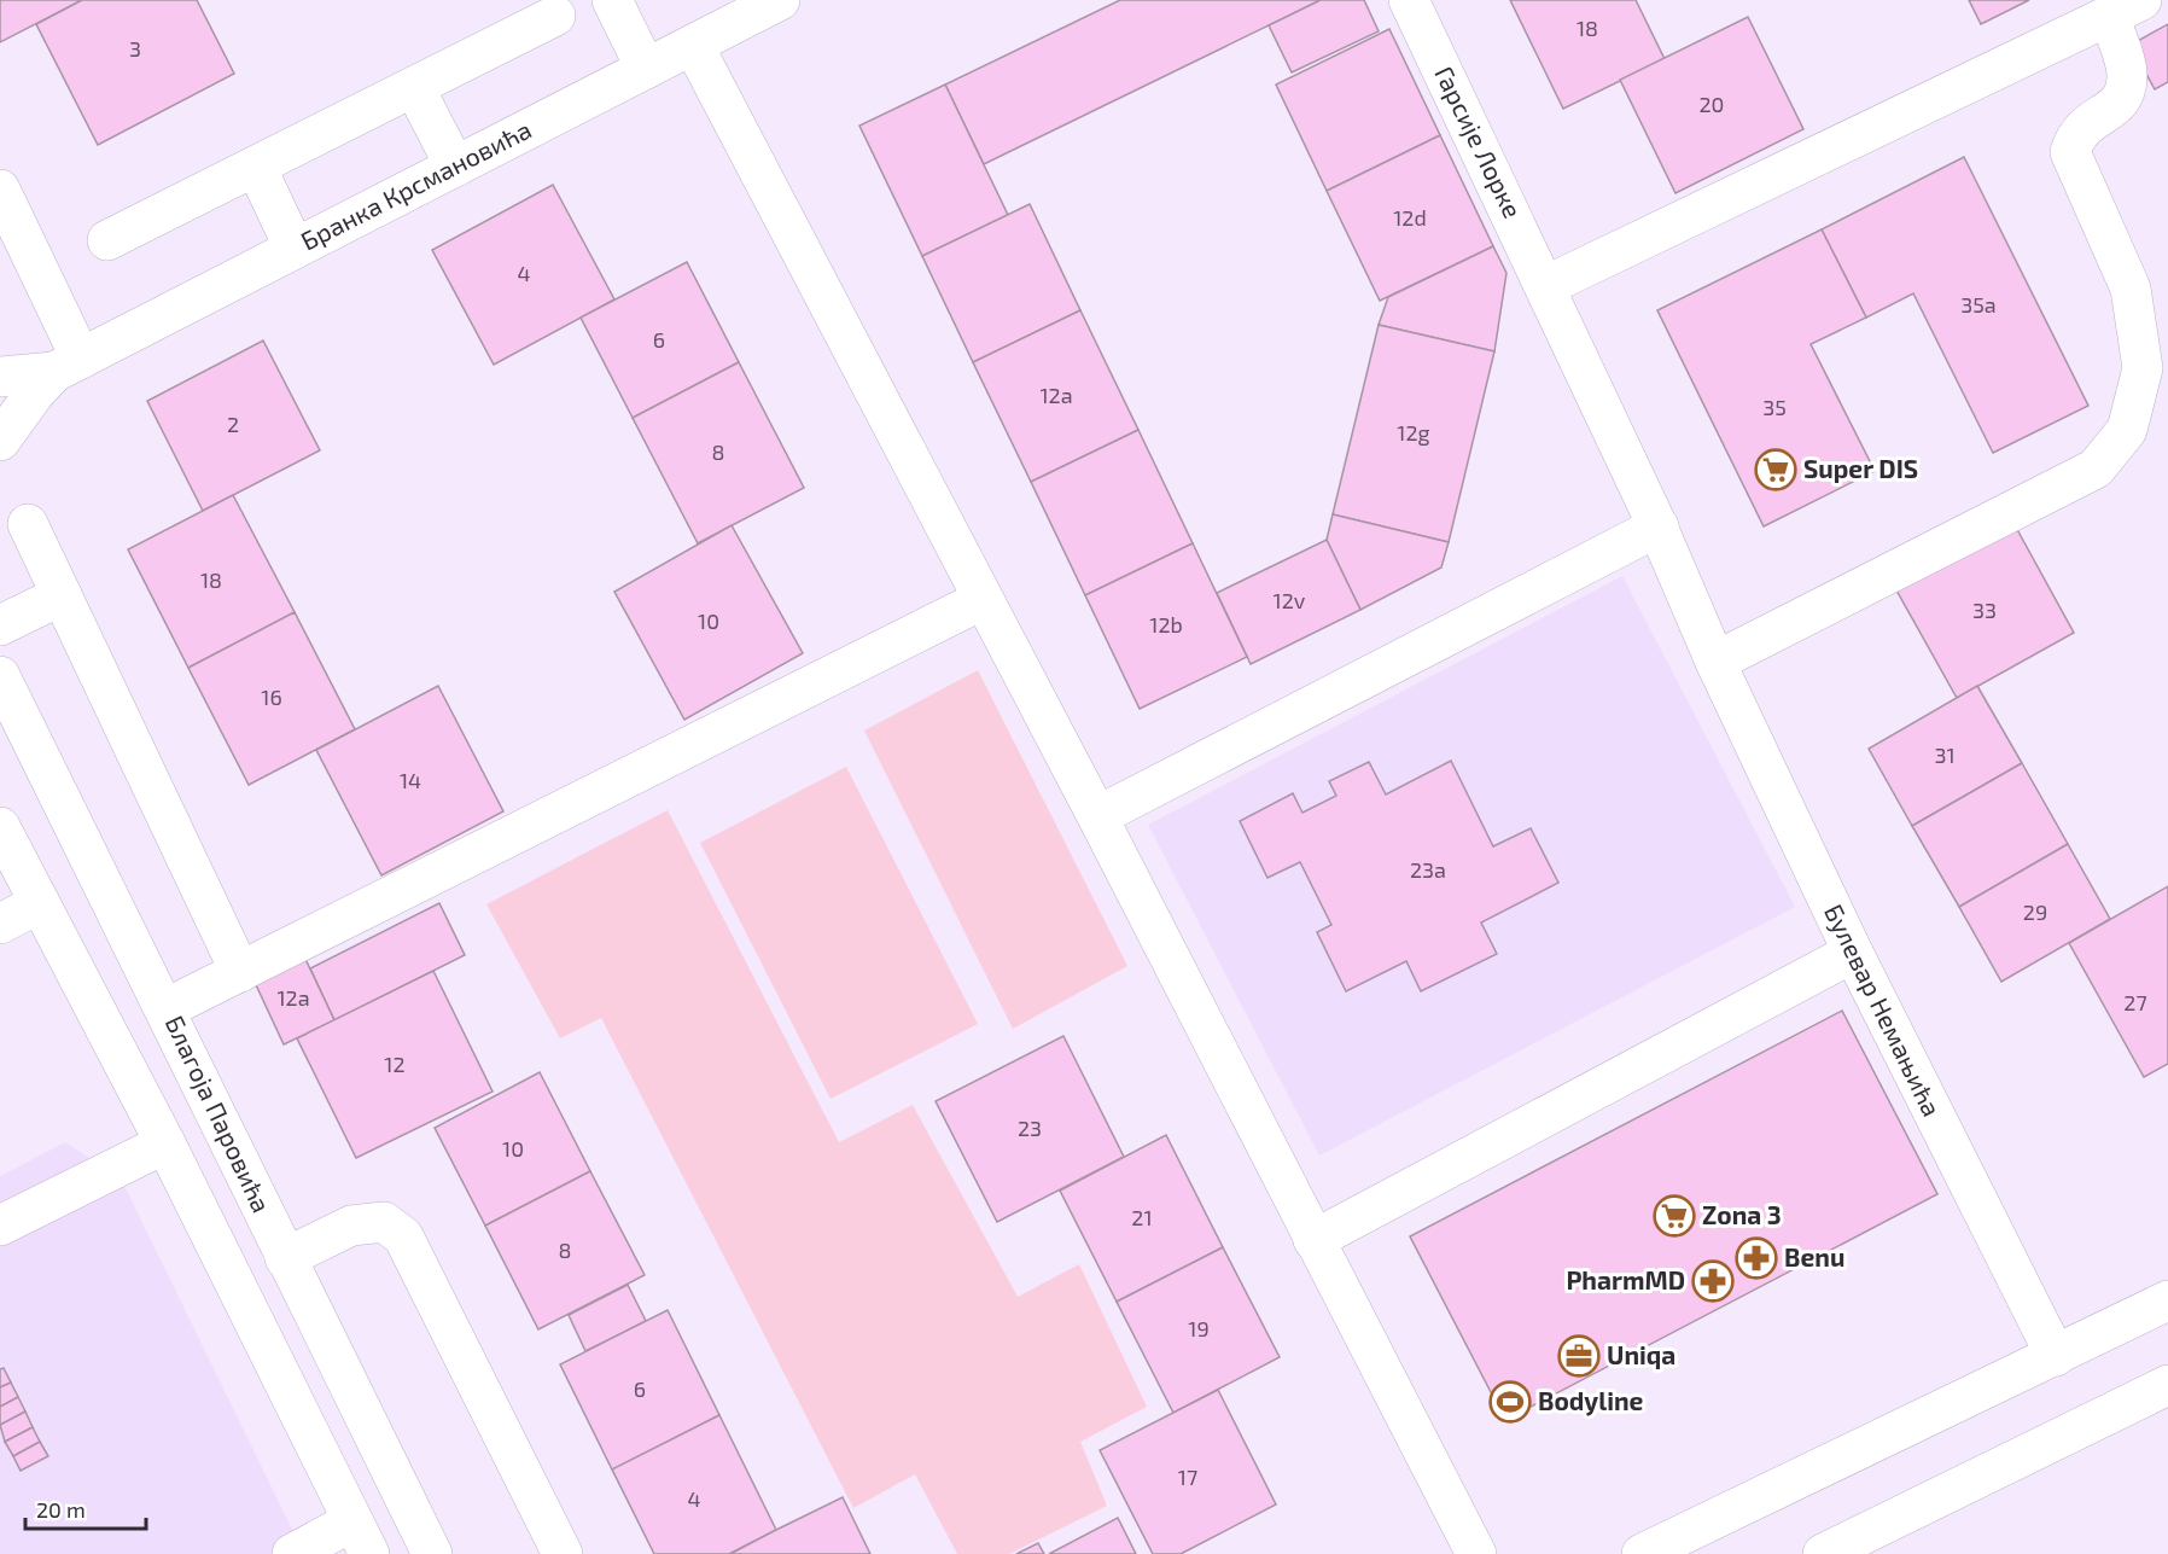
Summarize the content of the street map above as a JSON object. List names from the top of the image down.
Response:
{
  "streets": {
    "street": [
      "Гарсије Лорке",
      "Бранка Крсмановића",
      "Булевар Немањића",
      "Благоја Паровића"
    ]
  },
  "crossings": [
    ["Гарсије Лорке", "Булевар Немањића"]
  ],
  "places": {
    "supermarket": ["Super DIS", "Zona 3"],
    "pharmacy": ["Benu", "PharmMD"],
    "office": ["Uniqa"],
    "sports": ["Bodyline"]
  },
  "house_numbers": [
    "18",
    "3",
    "20",
    "12d",
    "4",
    "35a",
    "6",
    "12a",
    "35",
    "2",
    "12g",
    "8",
    "18",
    "12v",
    "33",
    "10",
    "12b",
    "16",
    "31",
    "14",
    "23a",
    "29",
    "12a",
    "27",
    "12",
    "23",
    "10",
    "21",
    "8",
    "19",
    "6",
    "17",
    "4"
  ],
  "scale_bar": "20 m"
}
